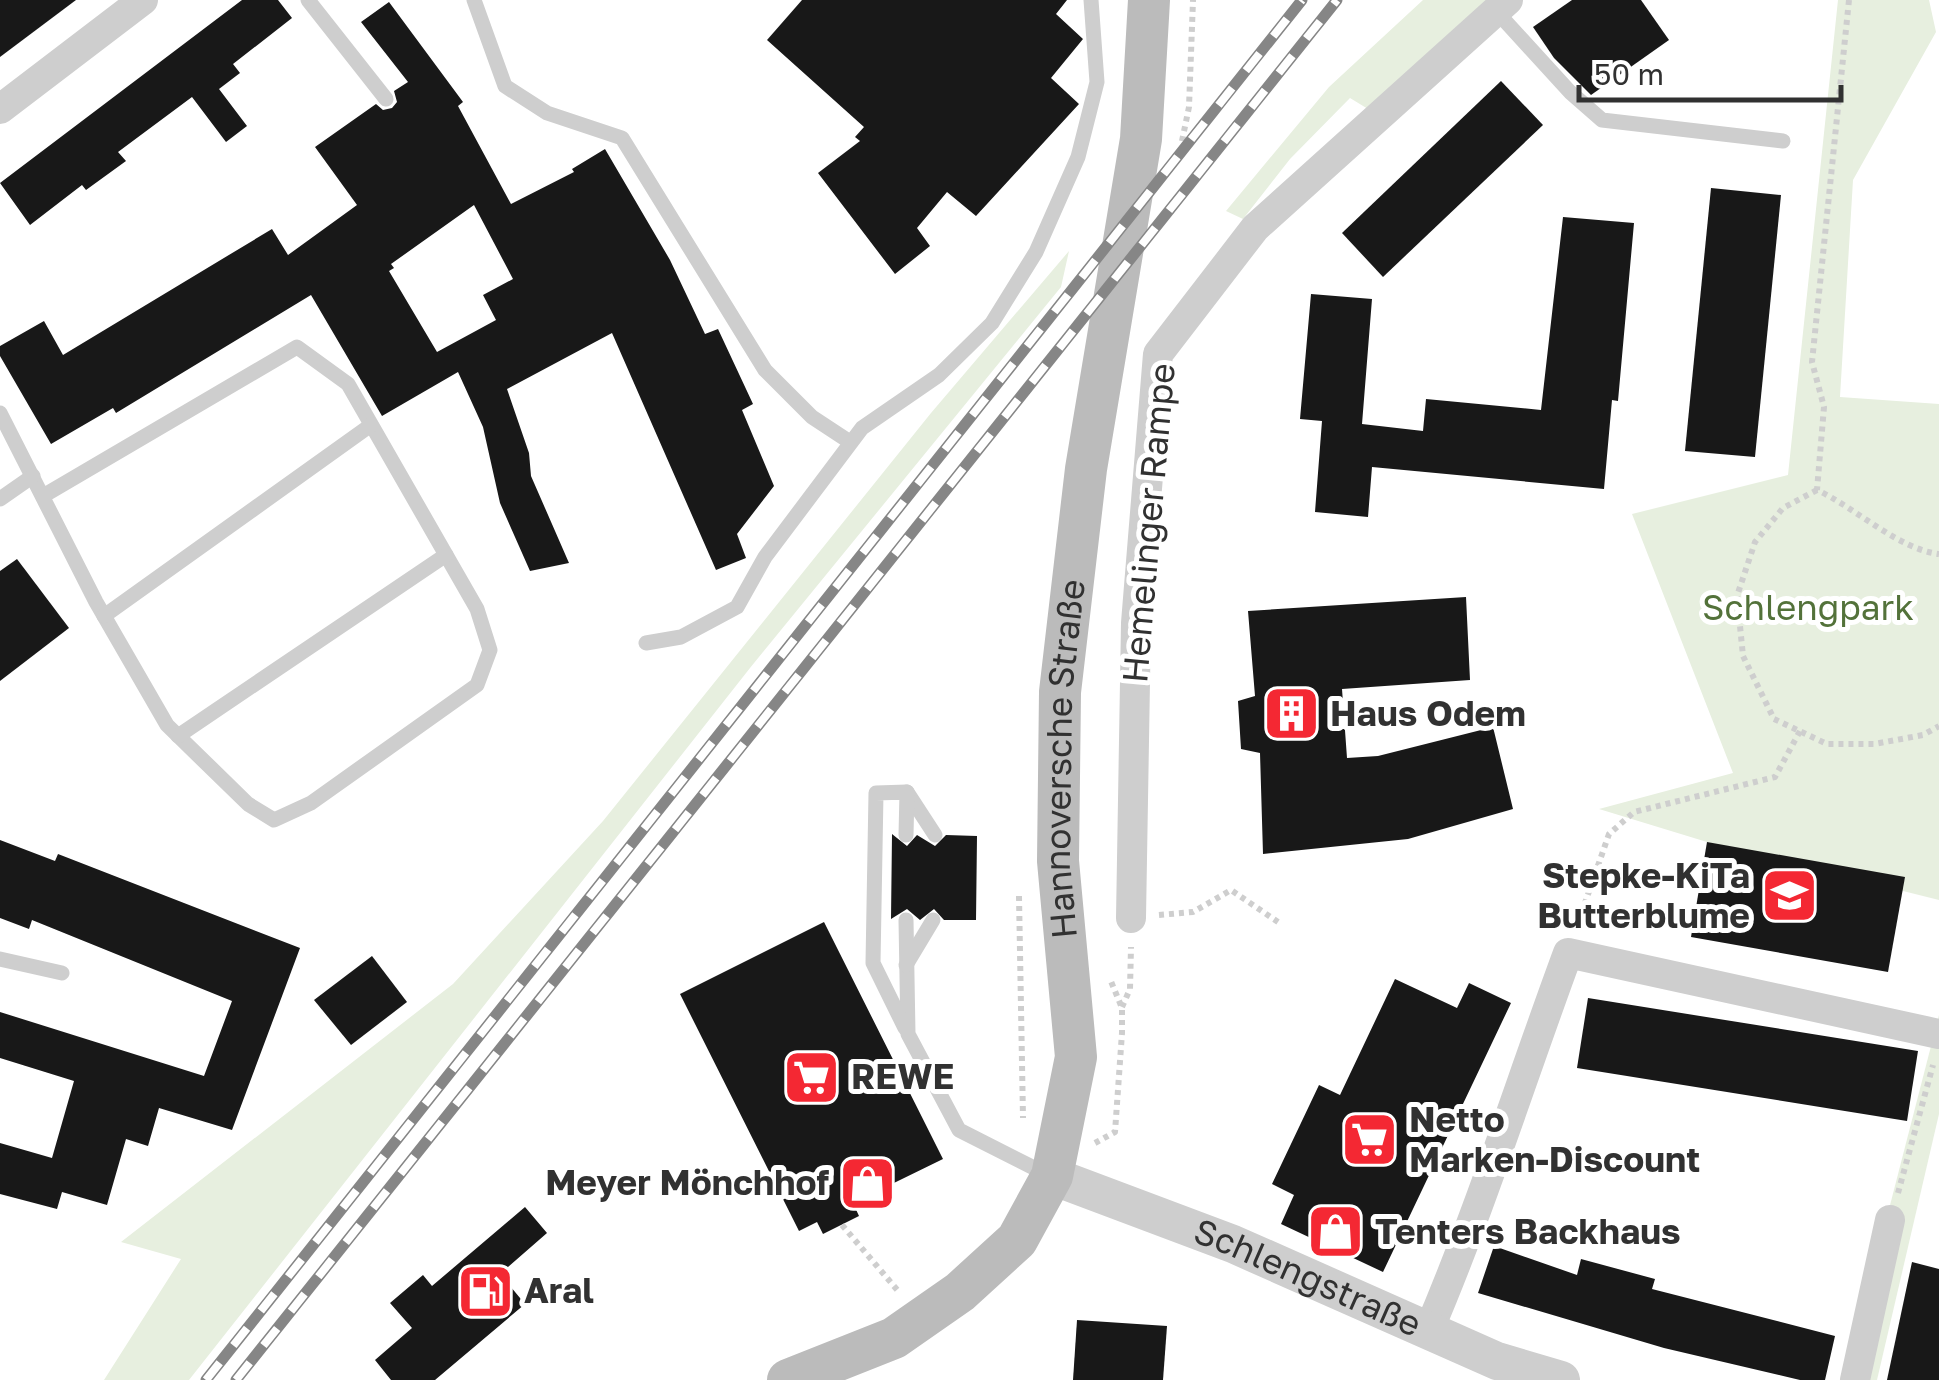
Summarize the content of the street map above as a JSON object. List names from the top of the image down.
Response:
{
  "streets": {
    "main road": ["Hannoversche Straße"],
    "street": ["Hemelinger Rampe", "Schlengstraße"]
  },
  "crossings": [
    ["Hannoversche Straße", "Schlengstraße"]
  ],
  "parks": ["Schlengpark"],
  "places": {
    "building": ["Haus Odem"],
    "school or university": ["Stepke-KiTa Butterblume"],
    "supermarket": ["REWE", "Netto Marken-Discount"],
    "shop": ["Meyer Mönchhof", "Tenters Backhaus"],
    "fuel station": ["Aral"]
  },
  "scale_bar": "50 m"
}
